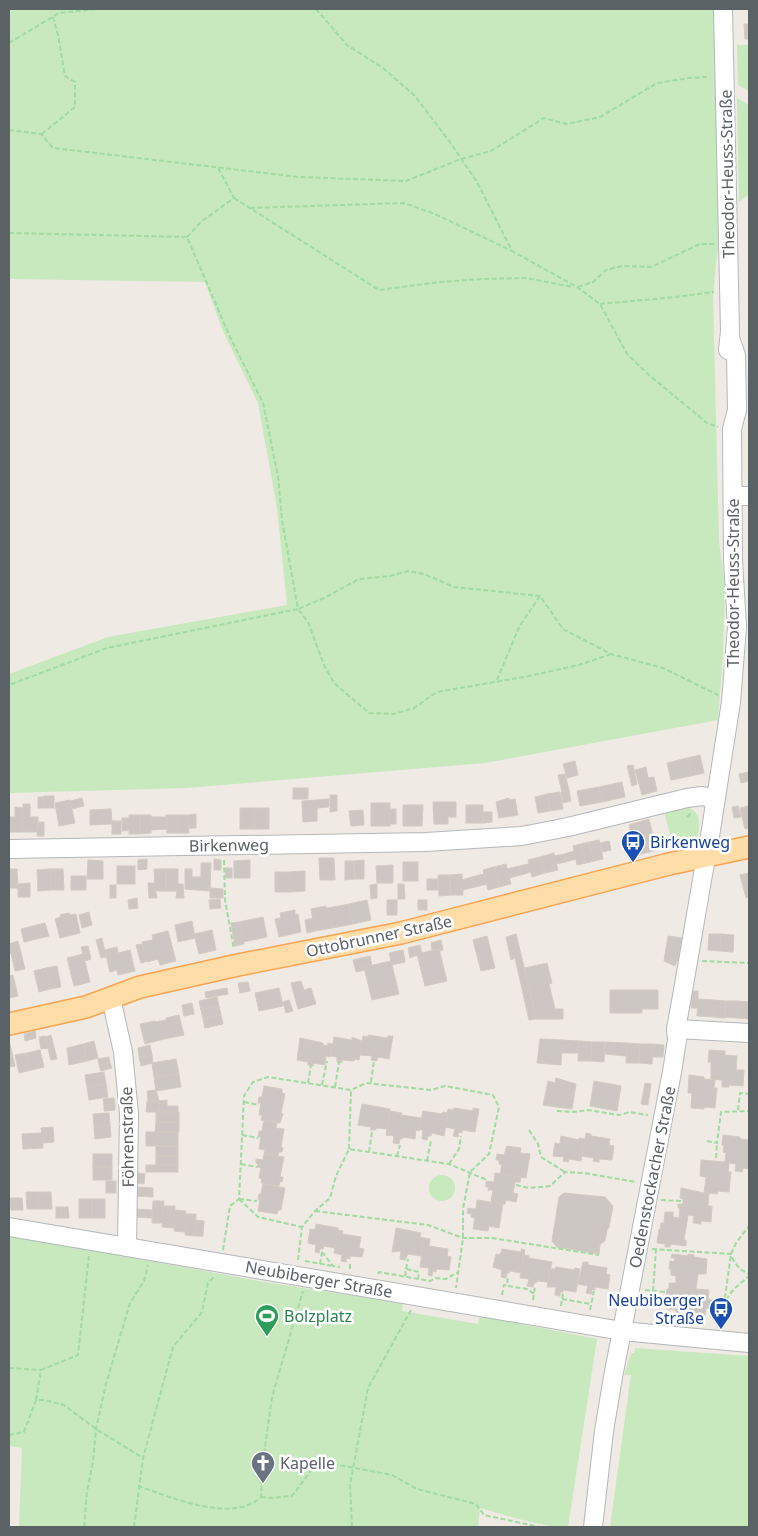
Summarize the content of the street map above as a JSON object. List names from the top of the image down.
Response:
{
  "streets": {
    "main road": ["Ottobrunner Straße"],
    "street": [
      "Theodor-Heuss-Straße",
      "Birkenweg",
      "Föhrenstraße",
      "Oedenstockacher Straße",
      "Neubiberger Straße"
    ]
  },
  "crossings": [
    ["Theodor-Heuss-Straße", "Birkenweg"],
    ["Theodor-Heuss-Straße", "Ottobrunner Straße"],
    ["Theodor-Heuss-Straße", "Oedenstockacher Straße"],
    ["Ottobrunner Straße", "Föhrenstraße"],
    ["Ottobrunner Straße", "Oedenstockacher Straße"],
    ["Föhrenstraße", "Neubiberger Straße"],
    ["Oedenstockacher Straße", "Neubiberger Straße"]
  ],
  "places": {
    "bus stop": ["Birkenweg", "Neubiberger Straße"],
    "sports": ["Bolzplatz"],
    "church": ["Kapelle"]
  }
}
